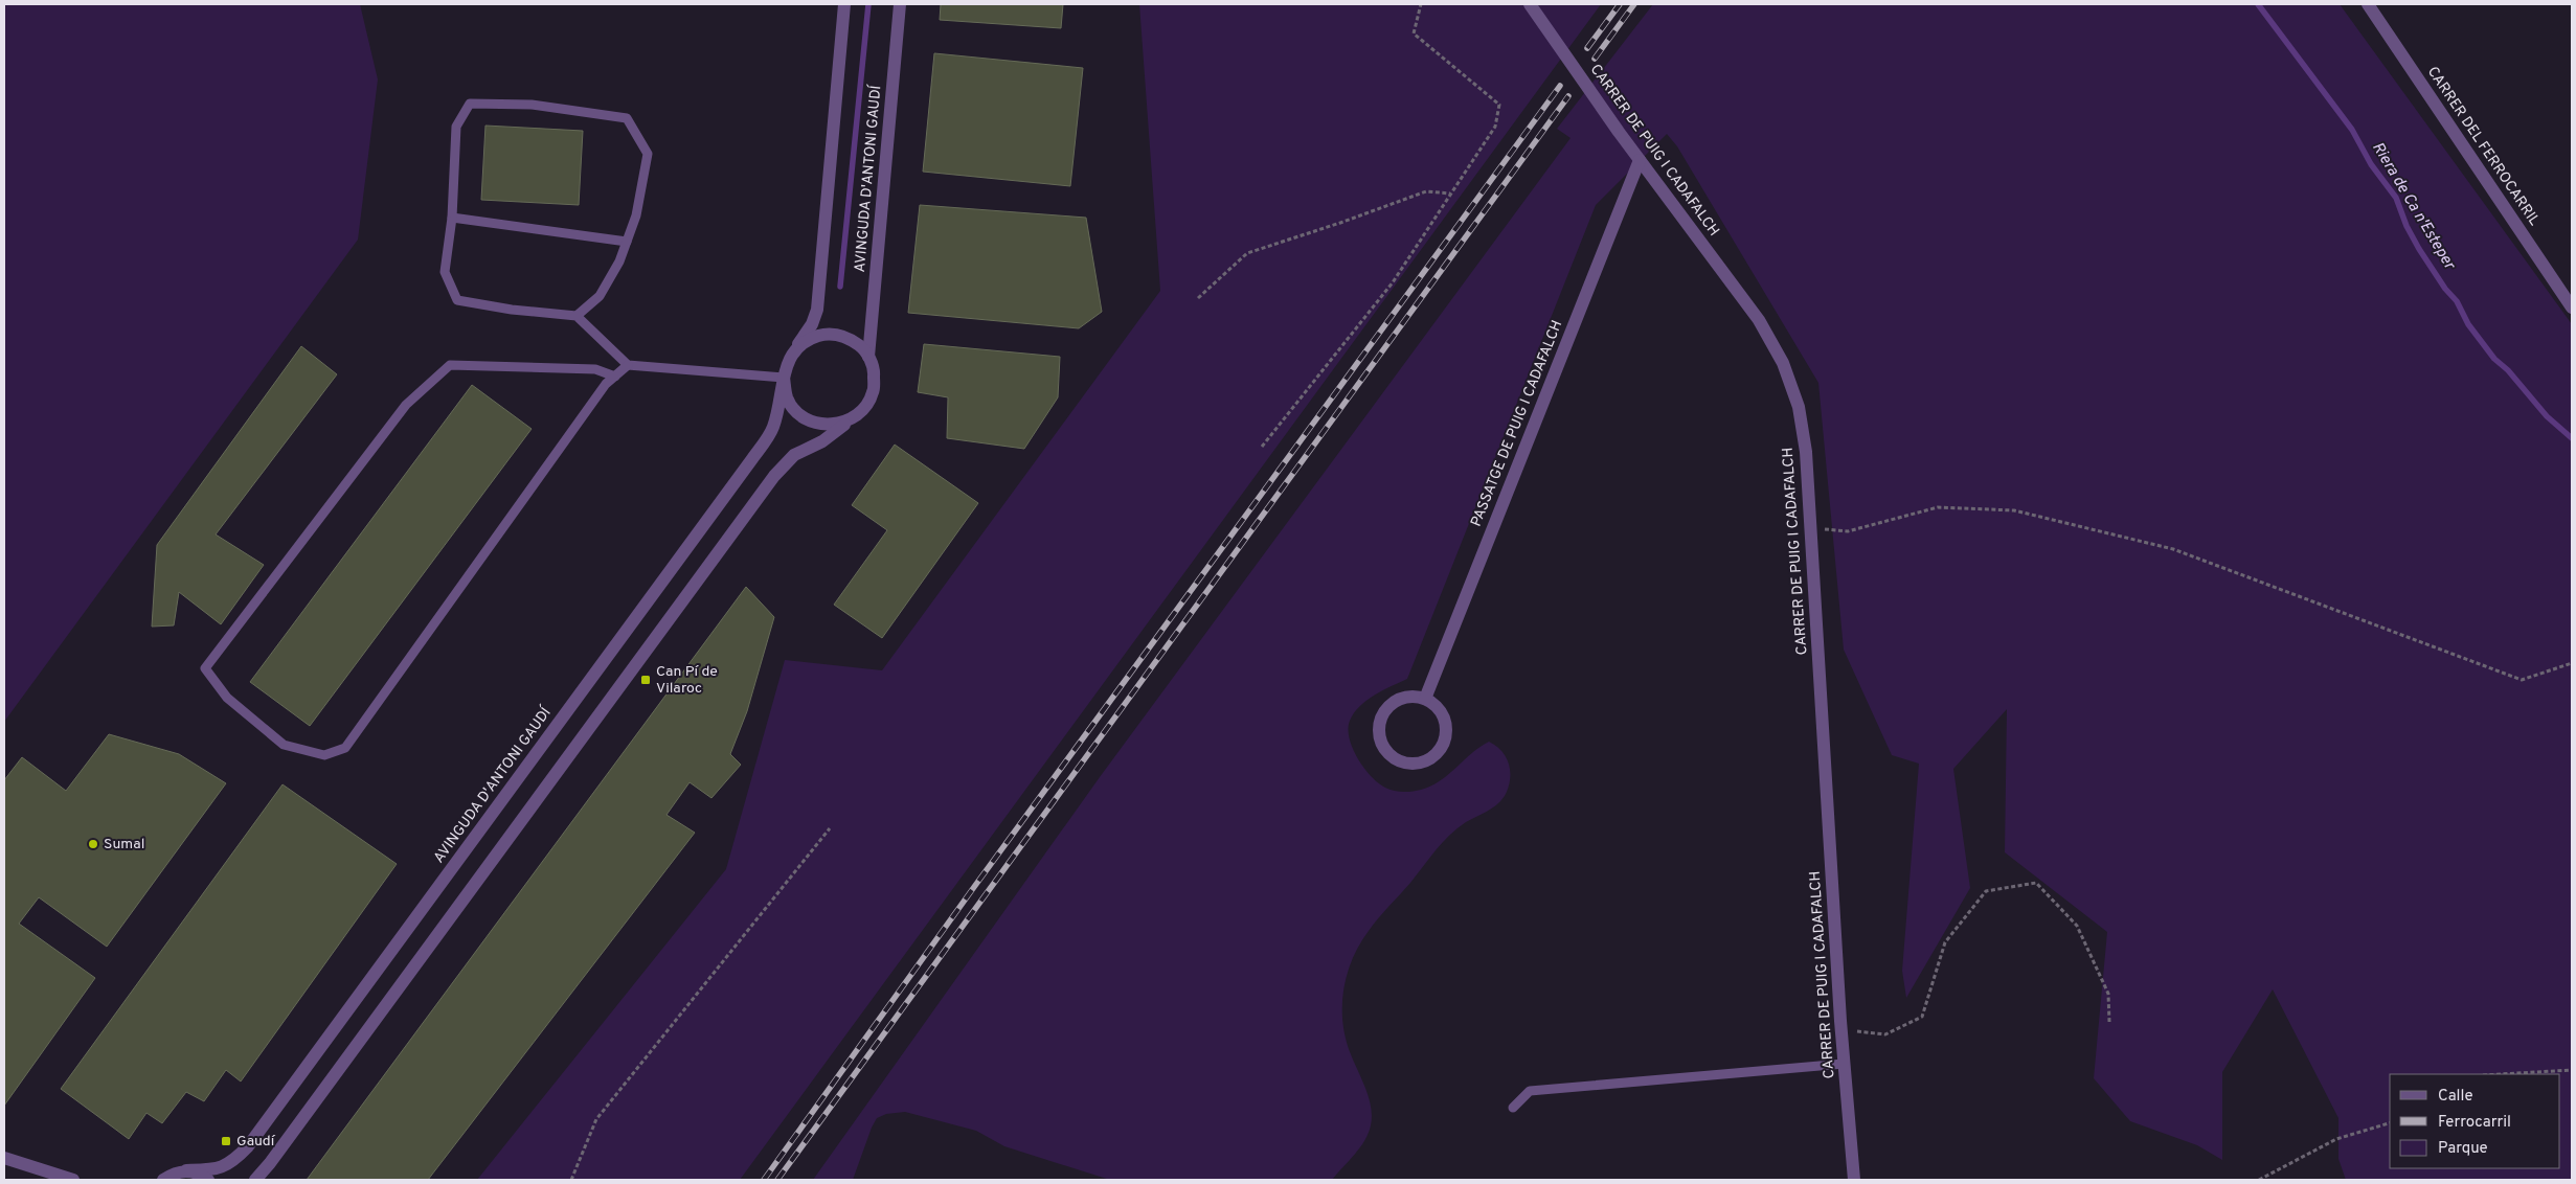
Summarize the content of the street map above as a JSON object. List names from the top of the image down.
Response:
{
  "streets": {
    "street": [
      "CARRER DEL FERROCARRIL",
      "CARRER DE PUIG I CADAFALCH",
      "AVINGUDA D'ANTONI GAUDÍ",
      "PASSATGE DE PUIG I CADAFALCH"
    ]
  },
  "crossings": [
    ["CARRER DE PUIG I CADAFALCH", "PASSATGE DE PUIG I CADAFALCH"]
  ],
  "water": ["Riera de Ca n'Esteper"],
  "places": {
    "transit": ["Can Pí de Vilaroc", "Gaudí"],
    "other": ["Sumal"]
  },
  "legend": ["Calle", "Ferrocarril", "Parque"]
}
